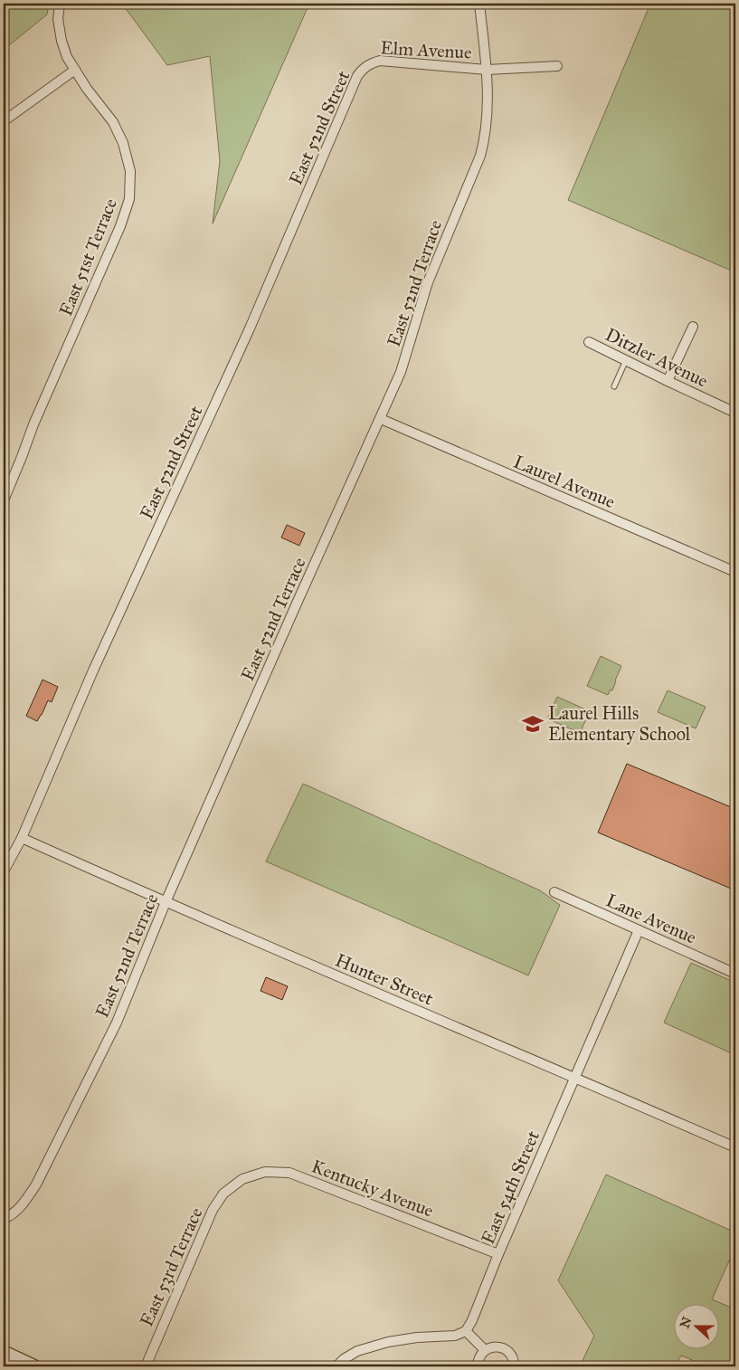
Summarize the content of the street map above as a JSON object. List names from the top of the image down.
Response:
{
  "streets": {
    "street": [
      "Elm Avenue",
      "East 52nd Street",
      "East 51st Terrace",
      "East 52nd Terrace",
      "Ditzler Avenue",
      "Laurel Avenue",
      "Lane Avenue",
      "Hunter Street",
      "East 54th Street",
      "Kentucky Avenue",
      "East 53rd Terrace"
    ]
  },
  "crossings": [
    ["Elm Avenue", "East 52nd Street"],
    ["Elm Avenue", "East 52nd Terrace"],
    ["East 52nd Street", "Hunter Street"],
    ["East 52nd Terrace", "Laurel Avenue"],
    ["East 52nd Terrace", "Hunter Street"],
    ["Lane Avenue", "East 54th Street"],
    ["Hunter Street", "East 54th Street"],
    ["East 54th Street", "Kentucky Avenue"],
    ["Kentucky Avenue", "East 53rd Terrace"]
  ],
  "places": {
    "school or university": ["Laurel Hills Elementary School"]
  },
  "north": "left"
}
